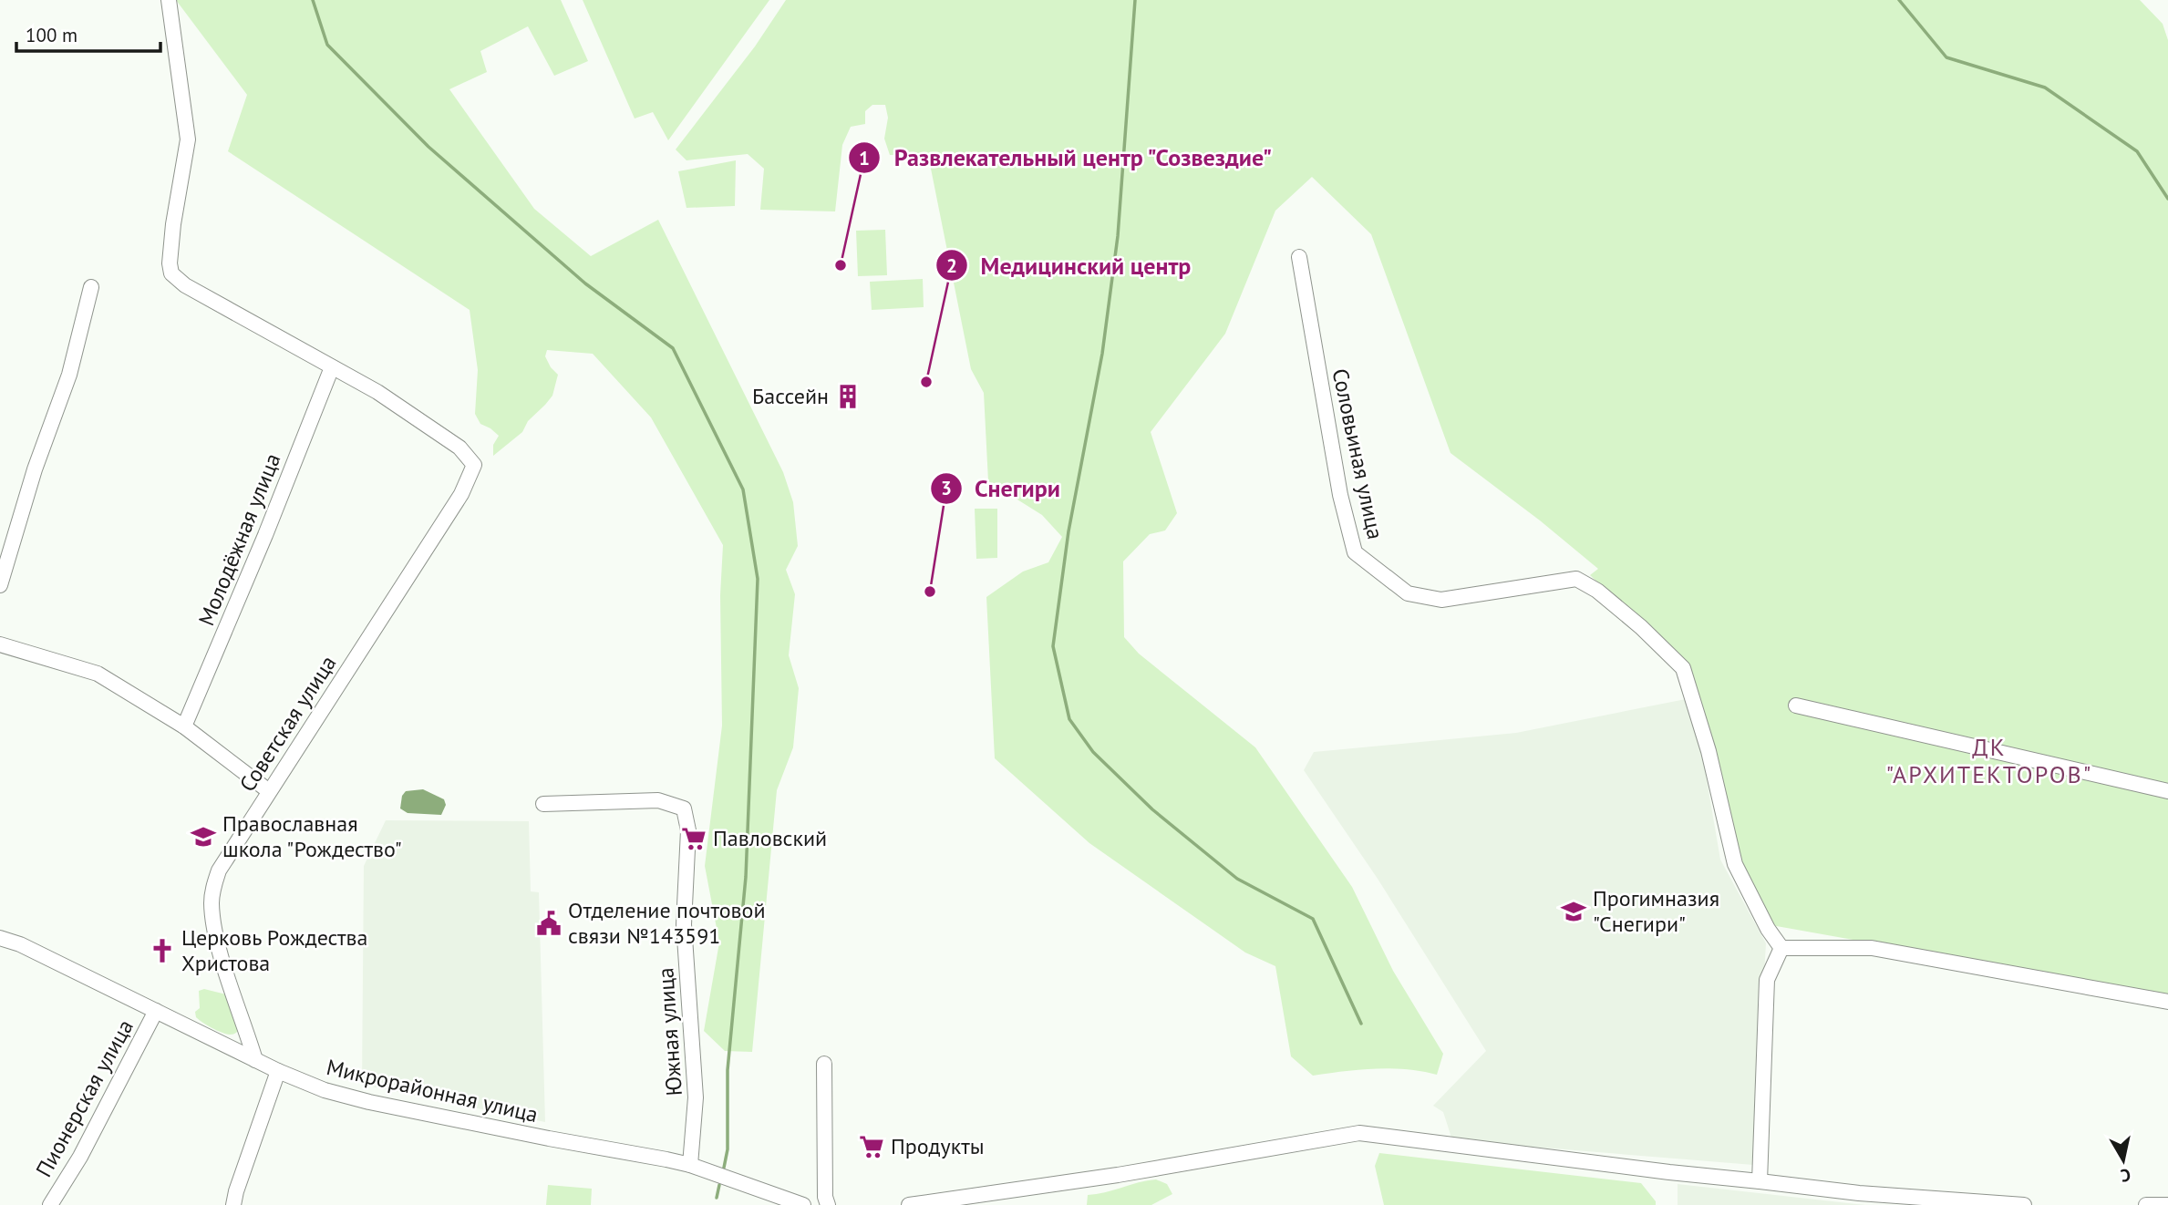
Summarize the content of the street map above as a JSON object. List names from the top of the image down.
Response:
{
  "streets": {
    "street": [
      "Соловьиная улица",
      "Молодёжная улица",
      "Советская улица",
      "Южная улица",
      "Микрорайонная улица",
      "Пионерская улица"
    ]
  },
  "crossings": [
    ["Молодёжная улица", "Советская улица"],
    ["Советская улица", "Микрорайонная улица"],
    ["Южная улица", "Микрорайонная улица"],
    ["Микрорайонная улица", "Пионерская улица"]
  ],
  "districts": ["ДК \"АРХИТЕКТОРОВ\""],
  "places": {
    "other": ["Развлекательный центр \"Созвездие\"", "Медицинский центр", "Снегири"],
    "building": ["Бассейн"],
    "school or university": ["Православная школа \"Рождество\"", "Прогимназия \"Снегири\""],
    "supermarket": ["Павловский", "Продукты"],
    "public building": ["Отделение почтовой связи №143591"],
    "church": ["Церковь Рождества Христова"]
  },
  "scale_bar": "100 m",
  "north": "bottom"
}
